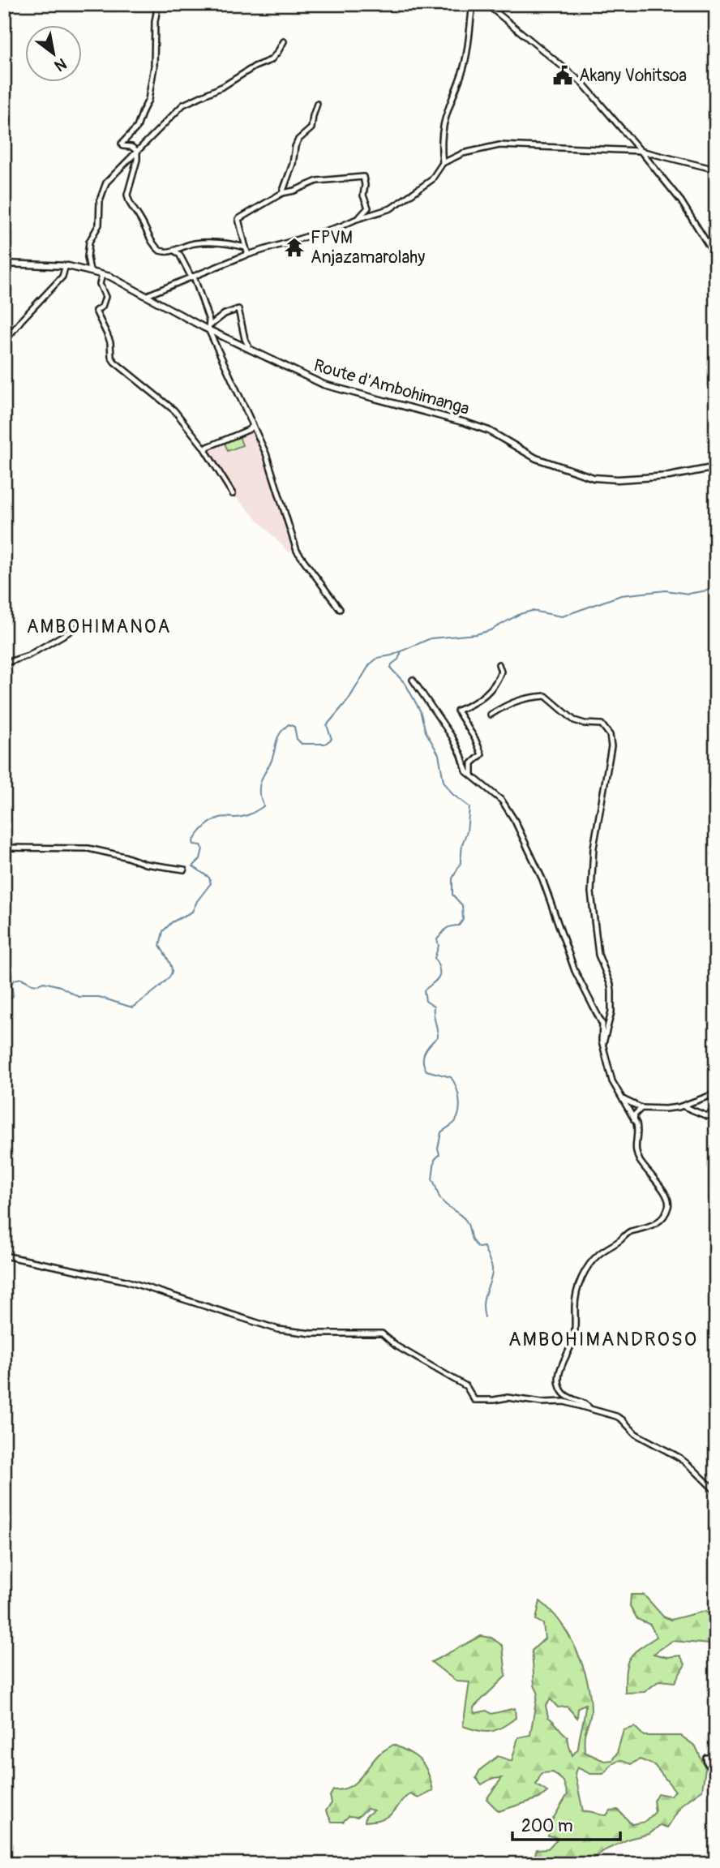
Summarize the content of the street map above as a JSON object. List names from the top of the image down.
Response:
{
  "streets": {
    "street": ["Route d'Ambohimanga"]
  },
  "districts": ["AMBOHIMANOA", "AMBOHIMANDROSO"],
  "places": {
    "public building": ["Akany Vohitsoa"],
    "temple": ["FPVM Anjazamarolahy"]
  },
  "scale_bar": "200 m",
  "north": "bottom right"
}
